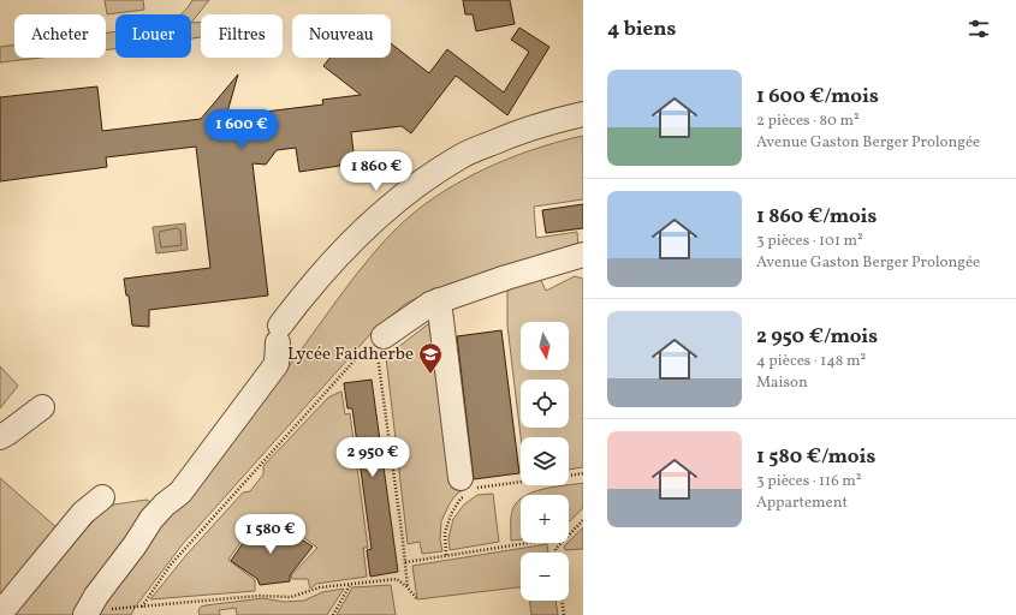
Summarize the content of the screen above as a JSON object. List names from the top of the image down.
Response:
{
  "places": {
    "school or university": ["Lycée Faidherbe"]
  },
  "north": "bottom",
  "page": {
    "heading": "4 biens",
    "chip": [
      "Acheter",
      "Louer",
      "Filtres",
      "Nouveau"
    ],
    "list": [
      {
        "name": "1 600 €/mois",
        "note": "2 pièces · 80 m² · Avenue Gaston Berger Prolongée"
      },
      {
        "name": "1 860 €/mois",
        "note": "3 pièces · 101 m² · Avenue Gaston Berger Prolongée"
      },
      {
        "name": "2 950 €/mois",
        "note": "4 pièces · 148 m² · Maison"
      },
      {
        "name": "1 580 €/mois",
        "note": "3 pièces · 116 m² · Appartement"
      }
    ],
    "price": [
      "1 600 €",
      "1 860 €",
      "2 950 €",
      "1 580 €"
    ],
    "map_buttons": ["+", "−"]
  }
}
